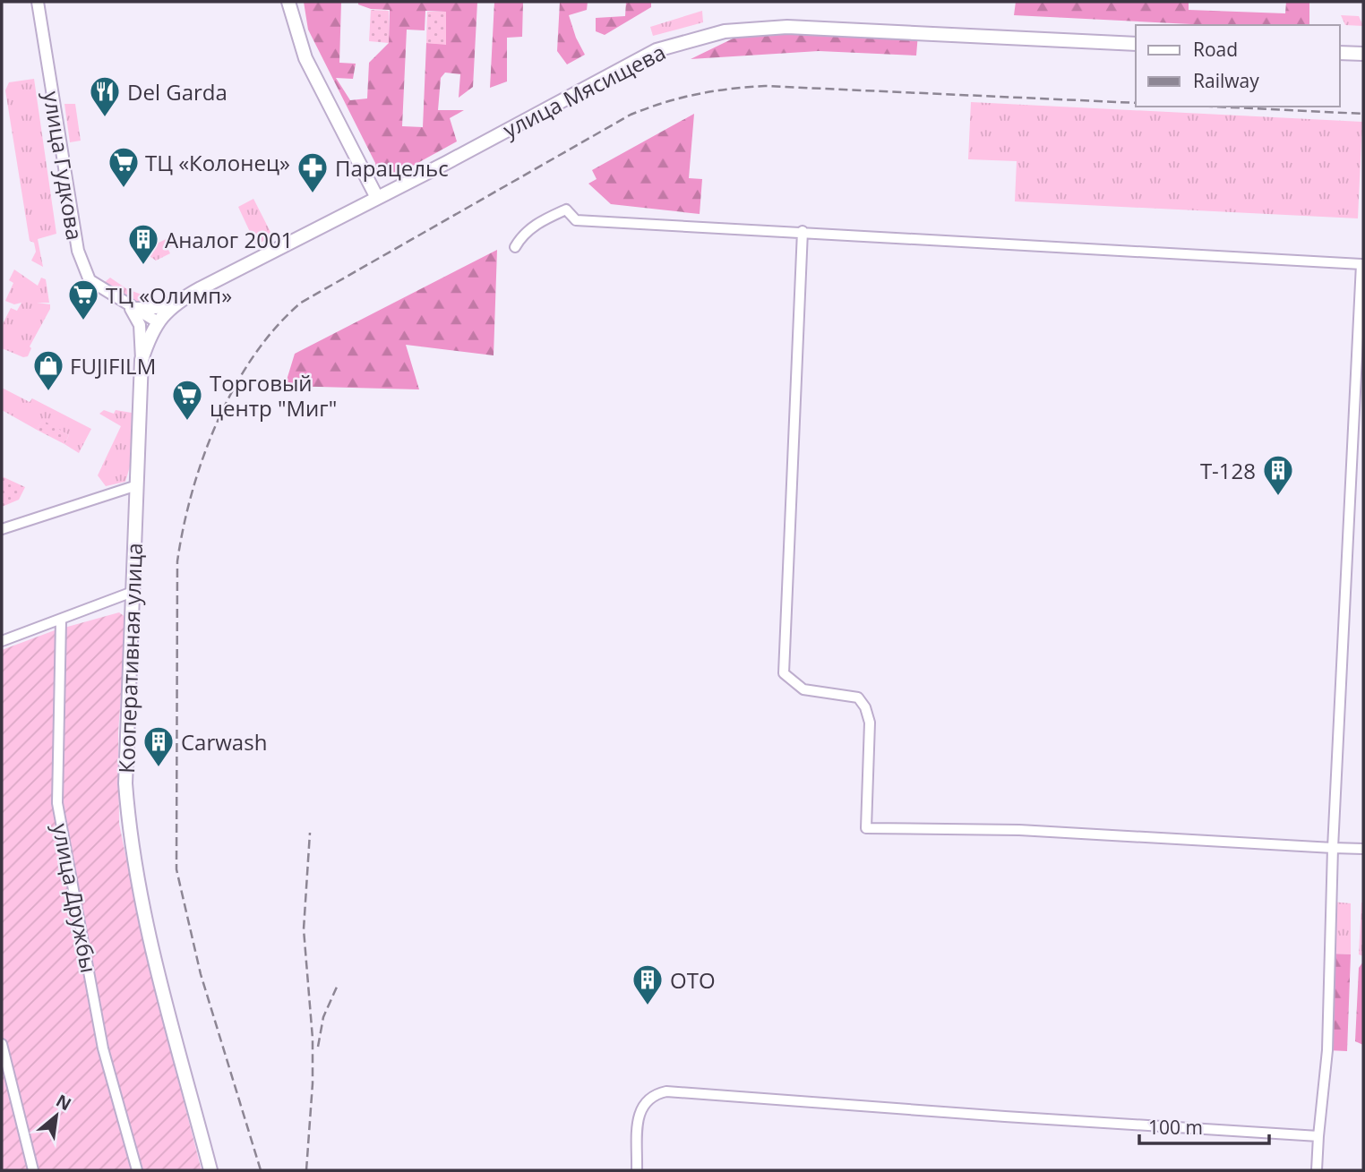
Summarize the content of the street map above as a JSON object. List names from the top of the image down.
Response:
{
  "streets": {
    "main road": ["улица Мясищева", "Кооперативная улица"],
    "street": ["улица Гудкова", "улица Дружбы"]
  },
  "crossings": [
    ["улица Мясищева", "Кооперативная улица"],
    ["улица Гудкова", "Кооперативная улица"]
  ],
  "places": {
    "restaurant": ["Del Garda"],
    "supermarket": ["ТЦ «Колонец»", "ТЦ «Олимп»", "Торговый центр \"Миг\""],
    "pharmacy": ["Парацельс"],
    "building": [
      "Аналог 2001",
      "Т-128",
      "Carwash",
      "ОТО"
    ],
    "shop": ["FUJIFILM"]
  },
  "legend": ["Road", "Railway"],
  "scale_bar": "100 m",
  "north": "top right"
}
